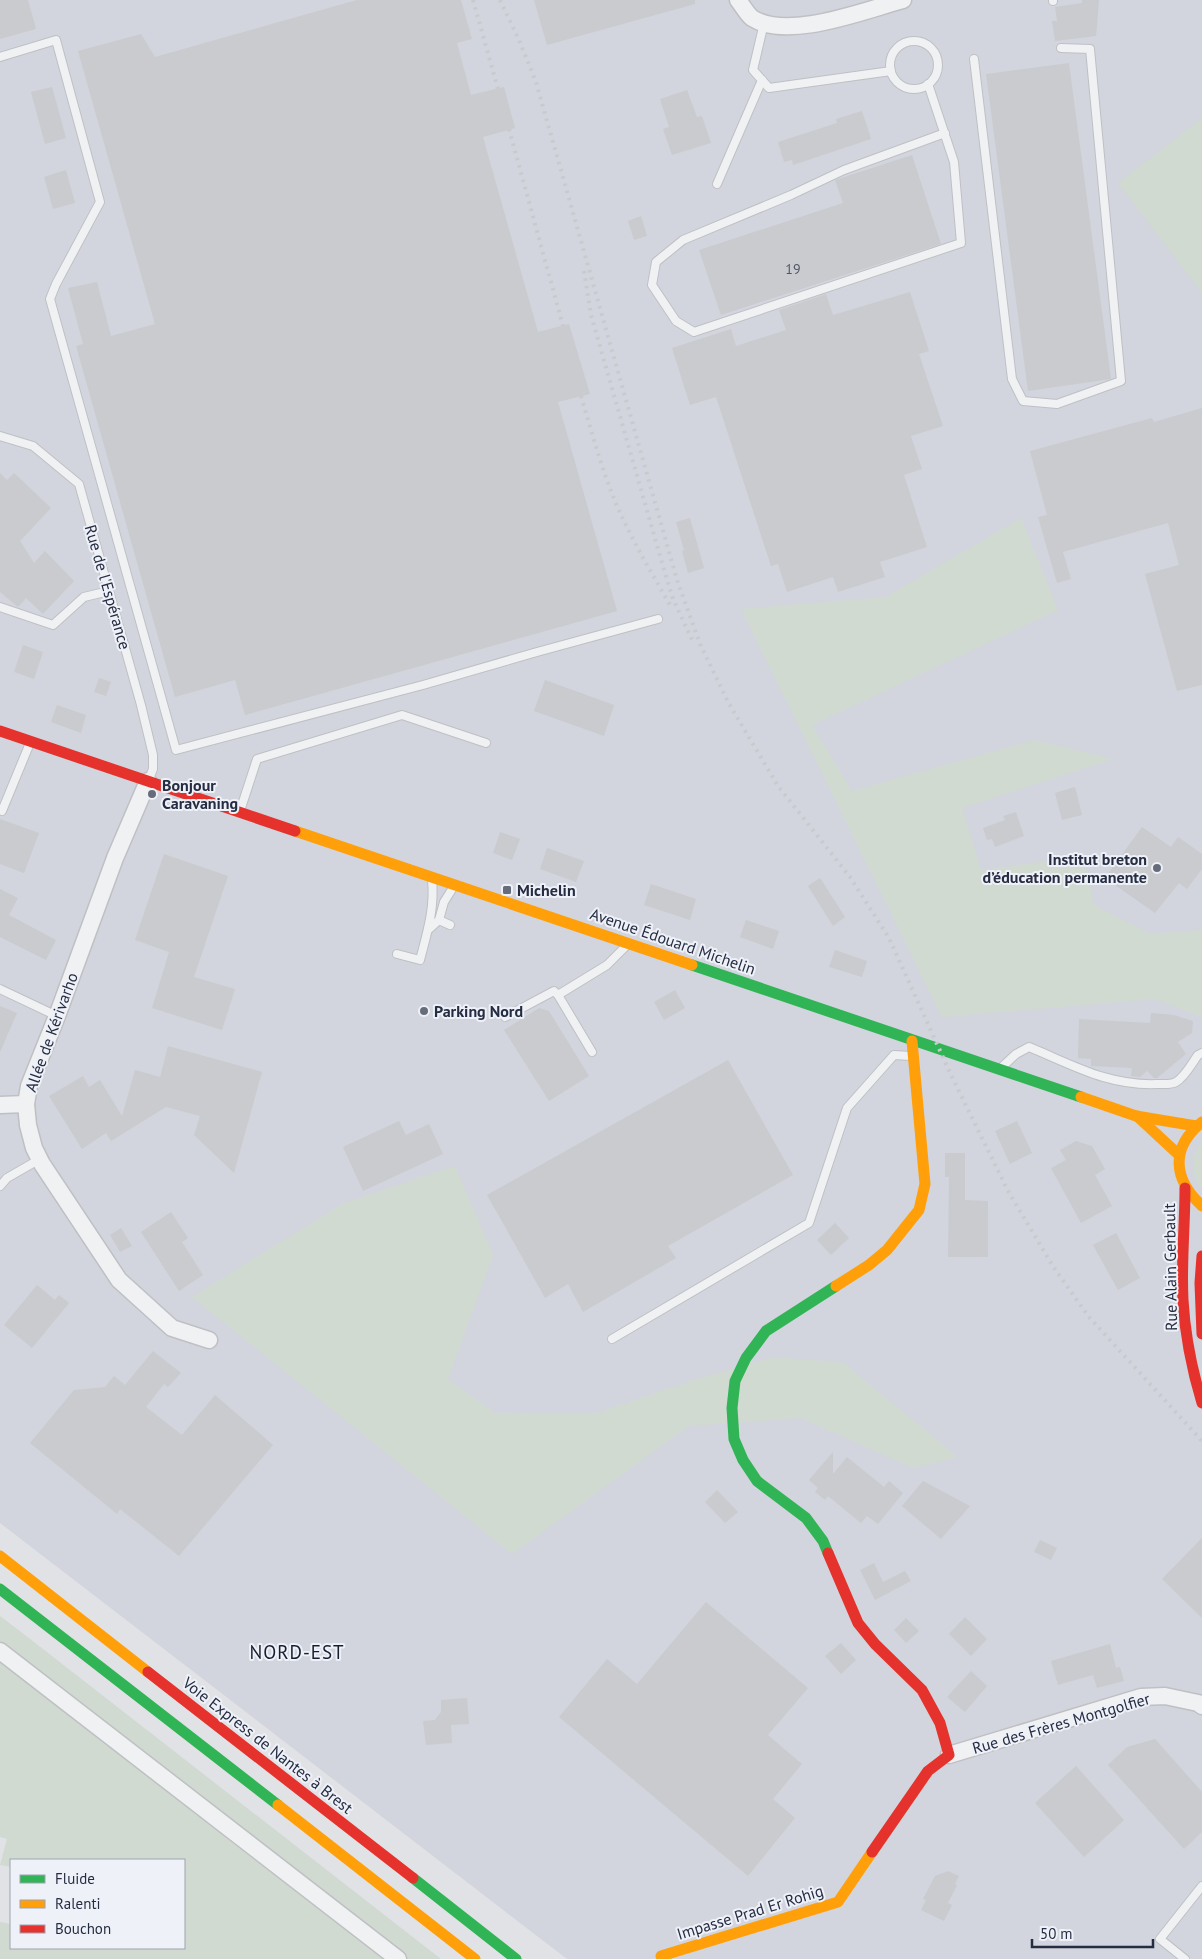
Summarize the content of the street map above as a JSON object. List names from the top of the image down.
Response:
{
  "streets": {
    "main road": [
      "Avenue Édouard Michelin",
      "Rue Alain Gerbault",
      "Voie Express de Nantes à Brest",
      "Impasse Prad Er Rohig"
    ],
    "street": ["Allée de Kérivarho", "Rue des Frères Montgolfier"],
    "lane": ["Rue de l'Espérance"]
  },
  "crossings": [
    ["Rue de l'Espérance", "Avenue Édouard Michelin"],
    ["Rue de l'Espérance", "Allée de Kérivarho"],
    ["Avenue Édouard Michelin", "Allée de Kérivarho"],
    ["Rue des Frères Montgolfier", "Impasse Prad Er Rohig"]
  ],
  "districts": ["NORD-EST"],
  "places": {
    "other": ["Bonjour Caravaning", "Institut breton d’éducation permanente", "Parking Nord"],
    "transit": ["Michelin"]
  },
  "house_numbers": ["19"],
  "legend": ["Fluide", "Ralenti", "Bouchon"],
  "scale_bar": "50 m"
}
